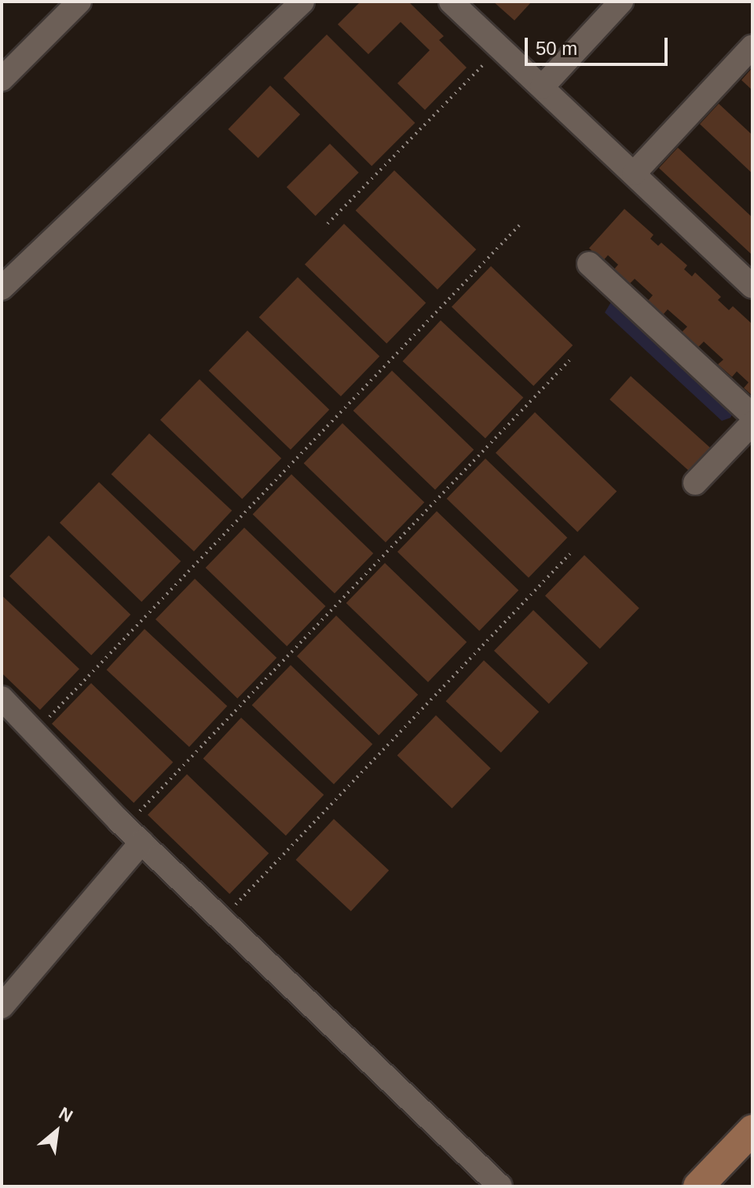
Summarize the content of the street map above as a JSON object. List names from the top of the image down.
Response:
{
  "scale_bar": "50 m",
  "north": "top right"
}
